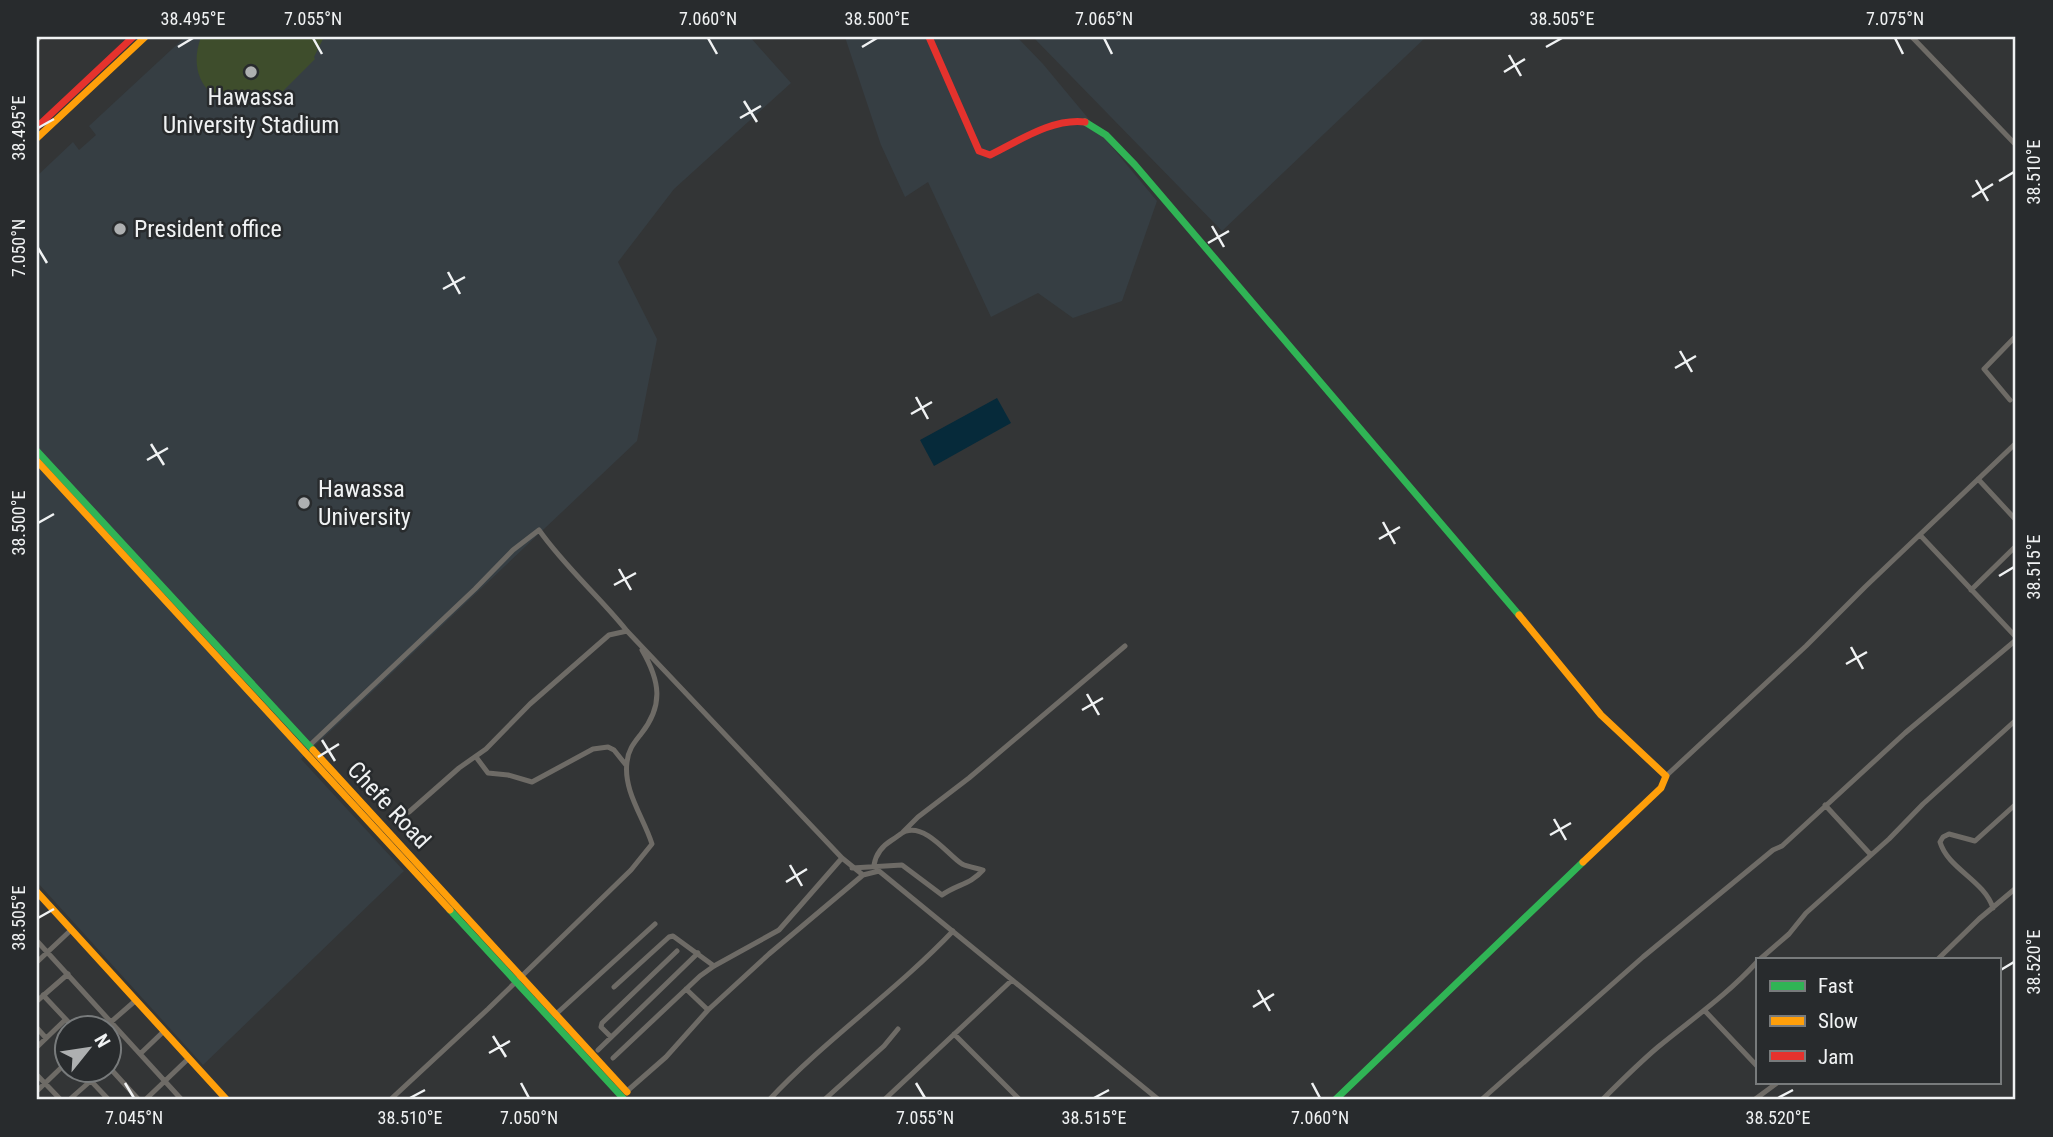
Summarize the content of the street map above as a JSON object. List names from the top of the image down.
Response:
{
  "streets": {
    "main road": ["Chefe Road"]
  },
  "places": ["Hawassa University Stadium", "President office", "Hawassa University"],
  "legend": ["Fast", "Slow", "Jam"],
  "north": "top right",
  "coordinates": [
    "38.495°E",
    "7.055°N",
    "7.060°N",
    "38.500°E",
    "7.065°N",
    "38.505°E",
    "7.075°N",
    "38.510°E",
    "7.050°N",
    "38.515°E",
    "38.520°E",
    "7.045°N"
  ]
}
